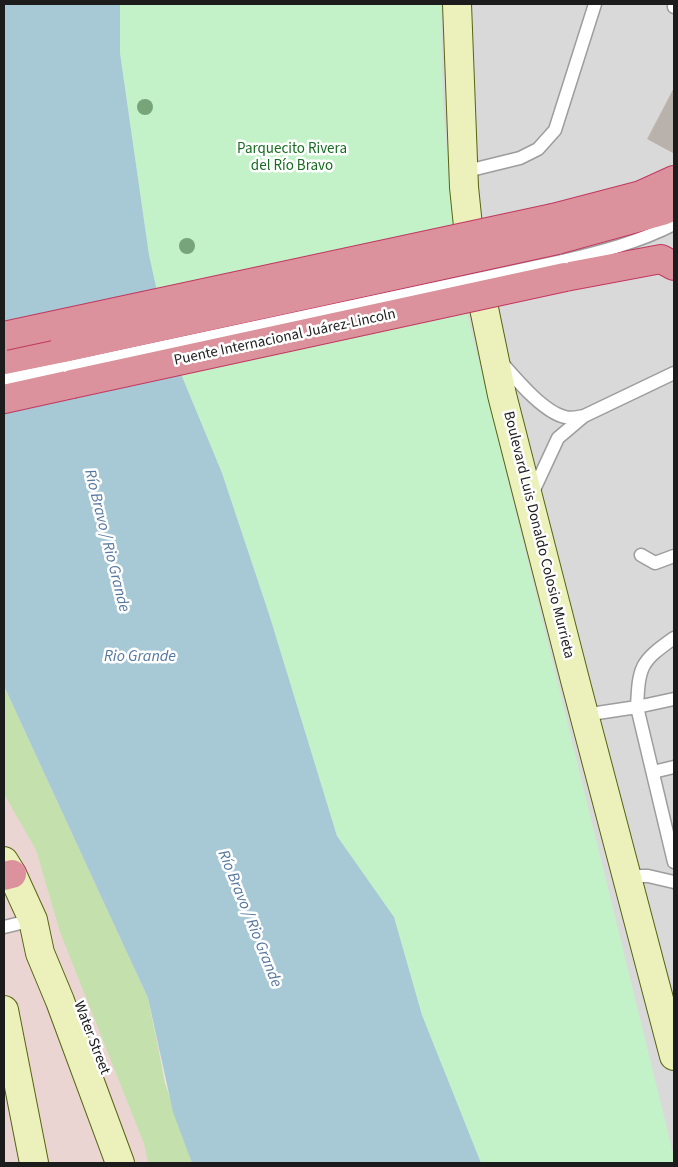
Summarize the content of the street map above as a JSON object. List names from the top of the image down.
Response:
{
  "streets": {
    "highway": ["Puente Internacional Juárez-Lincoln"],
    "main road": ["Boulevard Luis Donaldo Colosio Murrieta", "Water Street"]
  },
  "water": ["Río Bravo / Rio Grande", "Rio Grande"],
  "parks": ["Parquecito Rivera del Río Bravo"]
}
